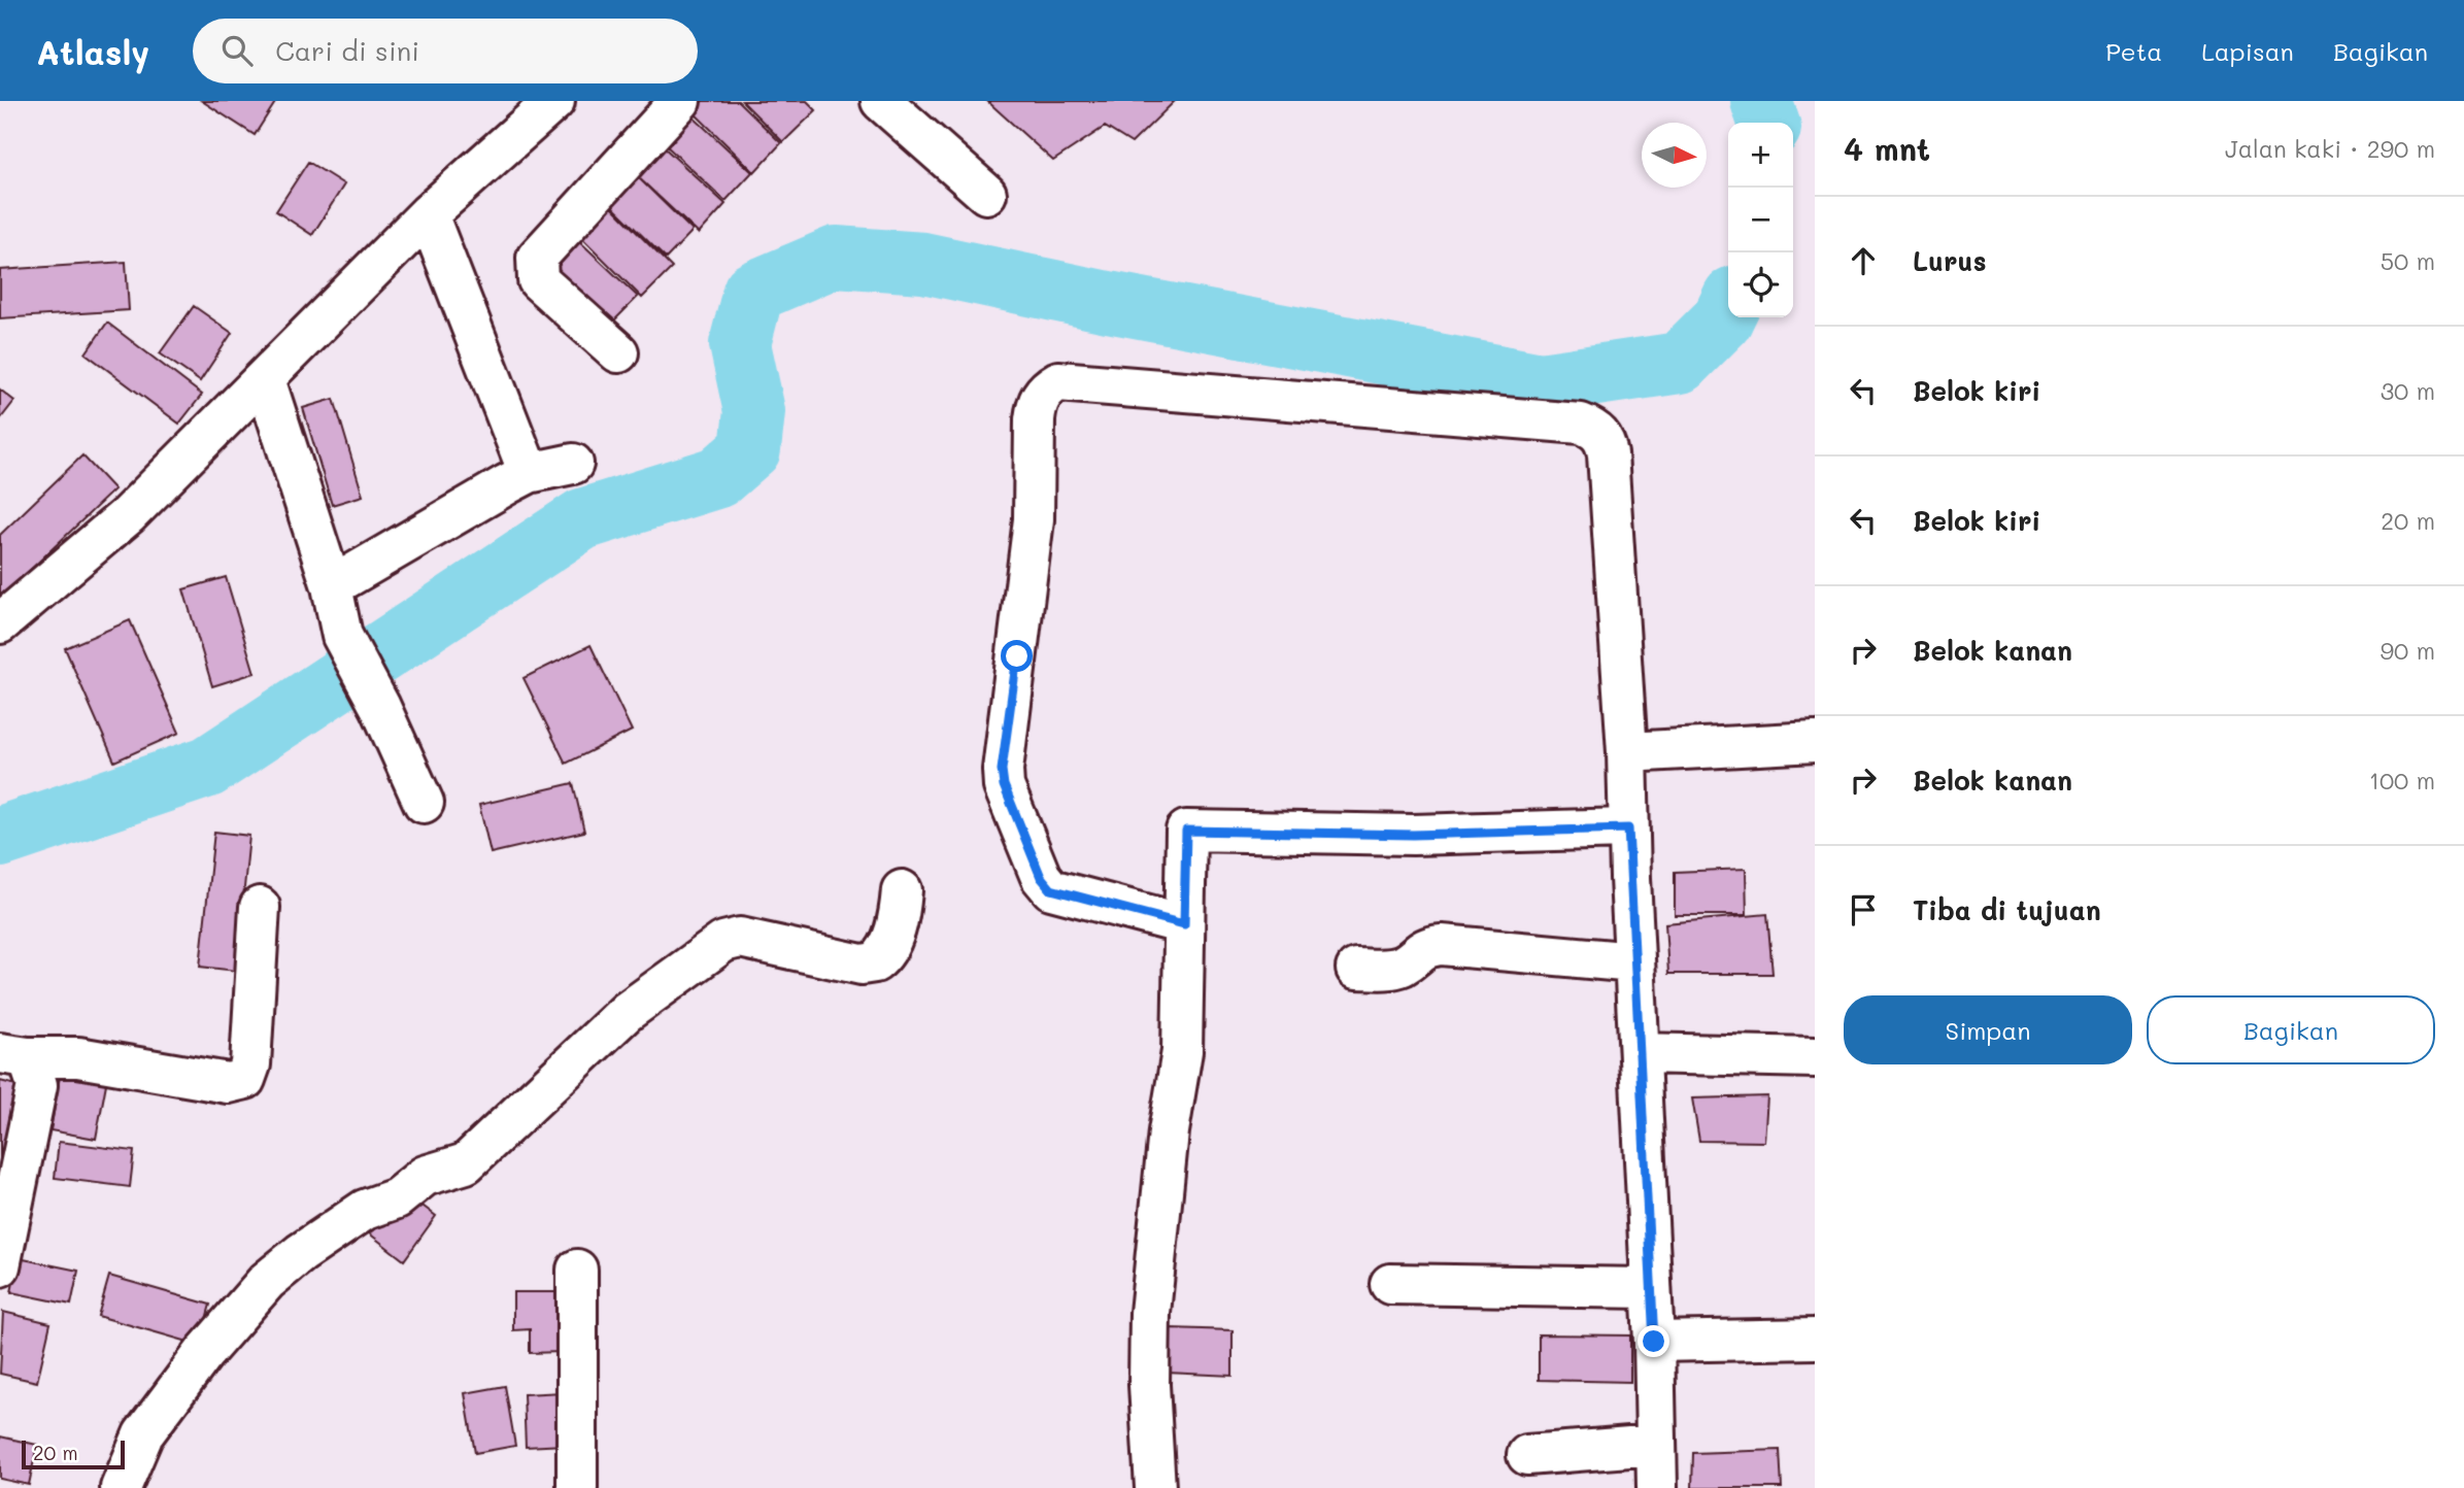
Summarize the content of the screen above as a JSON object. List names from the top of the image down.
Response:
{
  "scale_bar": "20 m",
  "north": "right",
  "page": {
    "header": "Atlasly",
    "search": "Cari di sini",
    "nav": ["Peta", "Lapisan", "Bagikan"],
    "heading": ["4 mnt", "Jalan kaki · 290 m"],
    "map_buttons": ["+", "−"],
    "list": [
      ["Lurus", "50 m"],
      ["Belok kiri", "30 m"],
      ["Belok kiri", "20 m"],
      ["Belok kanan", "90 m"],
      ["Belok kanan", "100 m"],
      "Tiba di tujuan"
    ],
    "buttons": ["Simpan", "Bagikan"],
    "scale": "20 m"
  }
}
